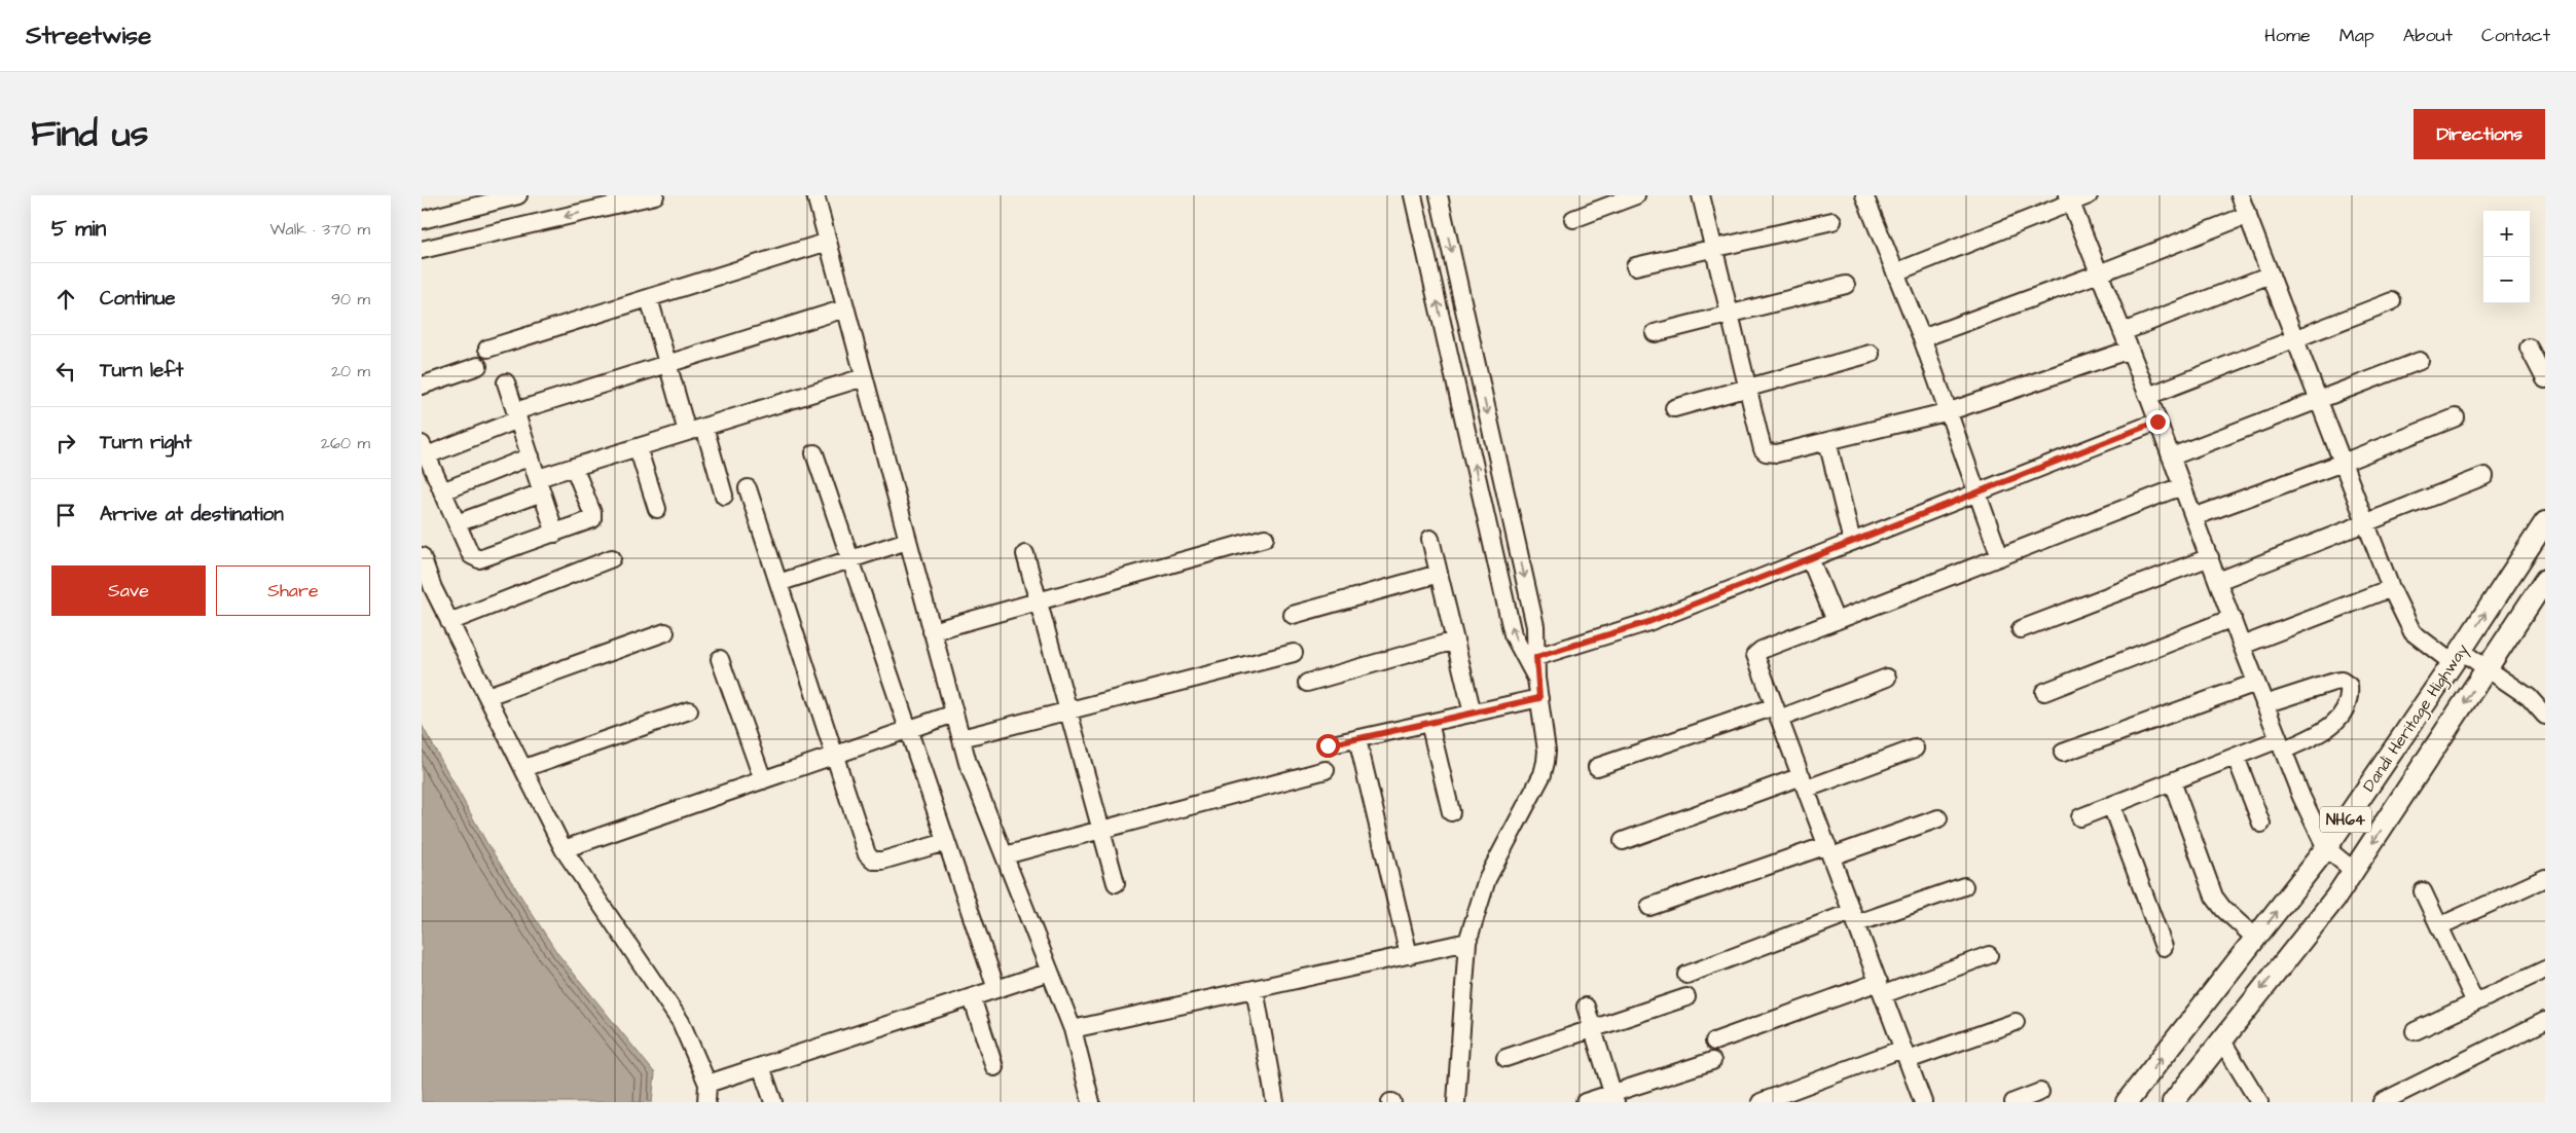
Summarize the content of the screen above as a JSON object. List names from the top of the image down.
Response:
{
  "streets": {
    "main road": ["Dandi Heritage Highway", "NH64"]
  },
  "page": {
    "header": "Streetwise",
    "nav": [
      "Home",
      "Map",
      "About",
      "Contact"
    ],
    "title": "Find us",
    "buttons": [
      "Directions",
      ["Save", "Share"]
    ],
    "heading": ["5 min", "Walk · 370 m"],
    "map_buttons": ["+", "−"],
    "list": [
      ["Continue", "90 m"],
      ["Turn left", "20 m"],
      ["Turn right", "260 m"],
      "Arrive at destination"
    ]
  }
}
